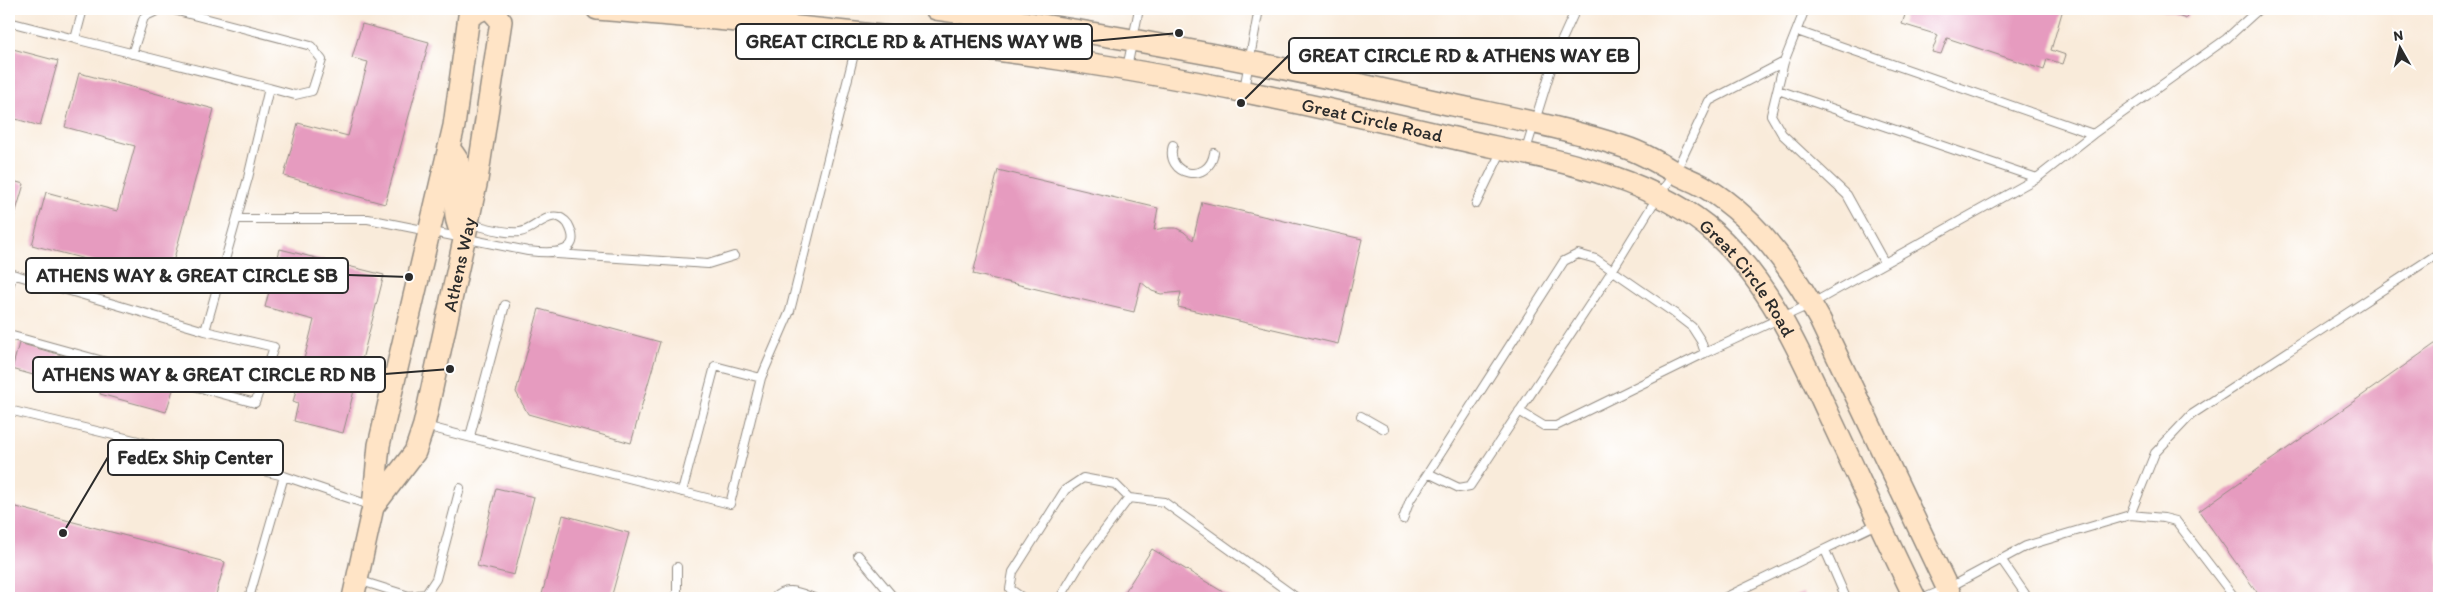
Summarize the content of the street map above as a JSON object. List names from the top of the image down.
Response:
{
  "streets": {
    "street": ["Great Circle Road", "Athens Way"]
  },
  "places": [
    "GREAT CIRCLE RD & ATHENS WAY WB",
    "GREAT CIRCLE RD & ATHENS WAY EB",
    "ATHENS WAY & GREAT CIRCLE SB",
    "ATHENS WAY & GREAT CIRCLE RD NB",
    "FedEx Ship Center"
  ],
  "north": "top"
}
